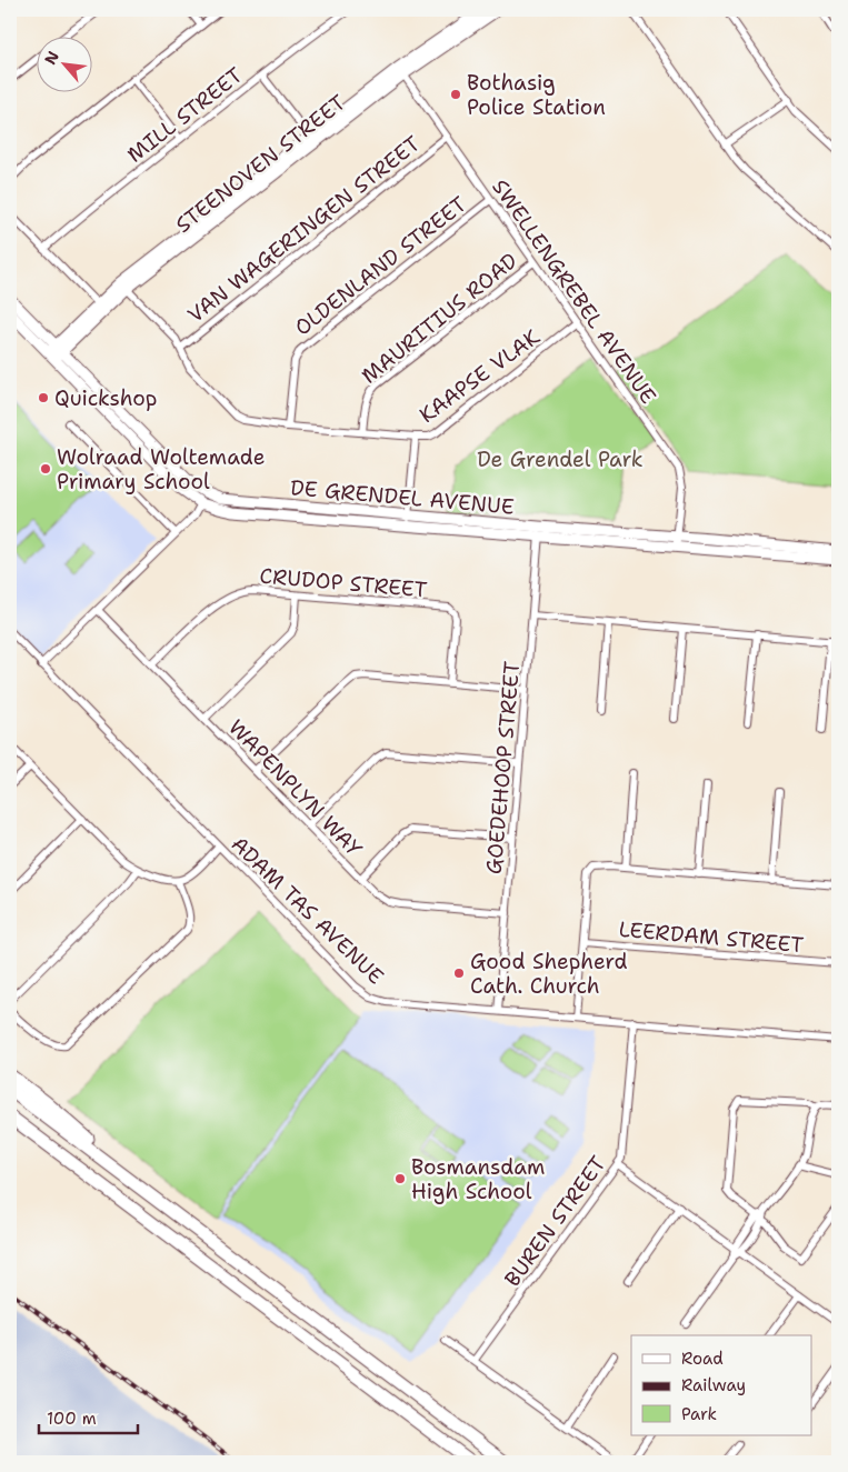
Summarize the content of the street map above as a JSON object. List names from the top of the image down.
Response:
{
  "streets": {
    "street": [
      "MILL STREET",
      "STEENOVEN STREET",
      "VAN WAGERINGEN STREET",
      "OLDENLAND STREET",
      "SWELLENGREBEL AVENUE",
      "MAURITIUS ROAD",
      "KAAPSE VLAK",
      "DE GRENDEL AVENUE",
      "CRUDOP STREET",
      "GOEDEHOOP STREET",
      "WAPENPLYN WAY",
      "ADAM TAS AVENUE",
      "LEERDAM STREET",
      "BUREN STREET"
    ]
  },
  "crossings": [
    ["STEENOVEN STREET", "SWELLENGREBEL AVENUE"],
    ["STEENOVEN STREET", "DE GRENDEL AVENUE"],
    ["VAN WAGERINGEN STREET", "SWELLENGREBEL AVENUE"],
    ["OLDENLAND STREET", "SWELLENGREBEL AVENUE"],
    ["SWELLENGREBEL AVENUE", "MAURITIUS ROAD"],
    ["SWELLENGREBEL AVENUE", "KAAPSE VLAK"],
    ["SWELLENGREBEL AVENUE", "DE GRENDEL AVENUE"],
    ["KAAPSE VLAK", "DE GRENDEL AVENUE"],
    ["DE GRENDEL AVENUE", "GOEDEHOOP STREET"],
    ["CRUDOP STREET", "WAPENPLYN WAY"],
    ["GOEDEHOOP STREET", "WAPENPLYN WAY"],
    ["GOEDEHOOP STREET", "ADAM TAS AVENUE"],
    ["ADAM TAS AVENUE", "BUREN STREET"]
  ],
  "parks": ["De Grendel Park"],
  "places": [
    "Bothasig Police Station",
    "Quickshop",
    "Wolraad Woltemade Primary School",
    "Good Shepherd Cath. Church",
    "Bosmansdam High School"
  ],
  "legend": ["Road", "Railway", "Park"],
  "scale_bar": "100 m",
  "north": "top left"
}
